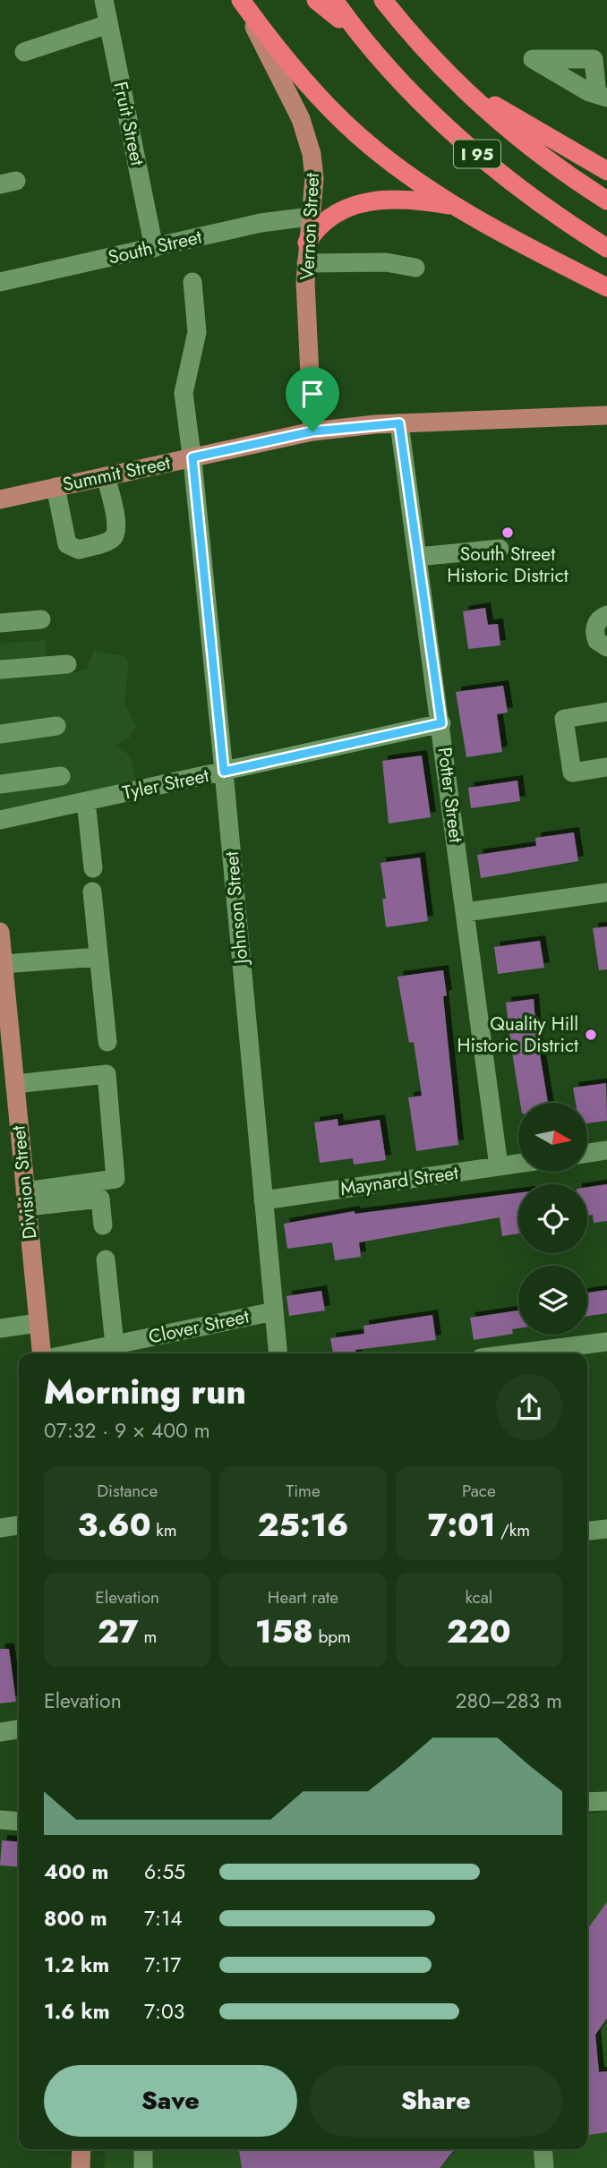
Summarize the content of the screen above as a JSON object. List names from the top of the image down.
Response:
{
  "streets": {
    "highway": ["I 95"],
    "main road": ["Vernon Street", "Summit Street", "Division Street"],
    "street": [
      "Fruit Street",
      "South Street",
      "Tyler Street",
      "Potter Street",
      "Johnson Street",
      "Maynard Street",
      "Clover Street"
    ]
  },
  "crossings": [
    ["Fruit Street", "South Street"],
    ["Vernon Street", "South Street"],
    ["Vernon Street", "Summit Street"],
    ["Summit Street", "Potter Street"],
    ["Summit Street", "Johnson Street"],
    ["Tyler Street", "Potter Street"],
    ["Tyler Street", "Johnson Street"],
    ["Potter Street", "Maynard Street"],
    ["Johnson Street", "Maynard Street"],
    ["Johnson Street", "Clover Street"]
  ],
  "places": ["South Street Historic District", "Quality Hill Historic District"],
  "north": "right",
  "page": {
    "heading": ["Morning run", "07:32 · 9 × 400 m"],
    "stats": [
      ["Distance", "3.60 km"],
      ["Time", "25:16"],
      ["Pace", "7:01 /km"],
      ["Elevation", "27 m"],
      ["Heart rate", "158 bpm"],
      ["kcal", "220"]
    ],
    "chart": ["Elevation", "280–283 m"],
    "list": [
      {
        "name": "400 m",
        "note": "6:55"
      },
      {
        "name": "800 m",
        "note": "7:14"
      },
      {
        "name": "1.2 km",
        "note": "7:17"
      },
      {
        "name": "1.6 km",
        "note": "7:03"
      }
    ],
    "buttons": ["Save", "Share"]
  }
}
